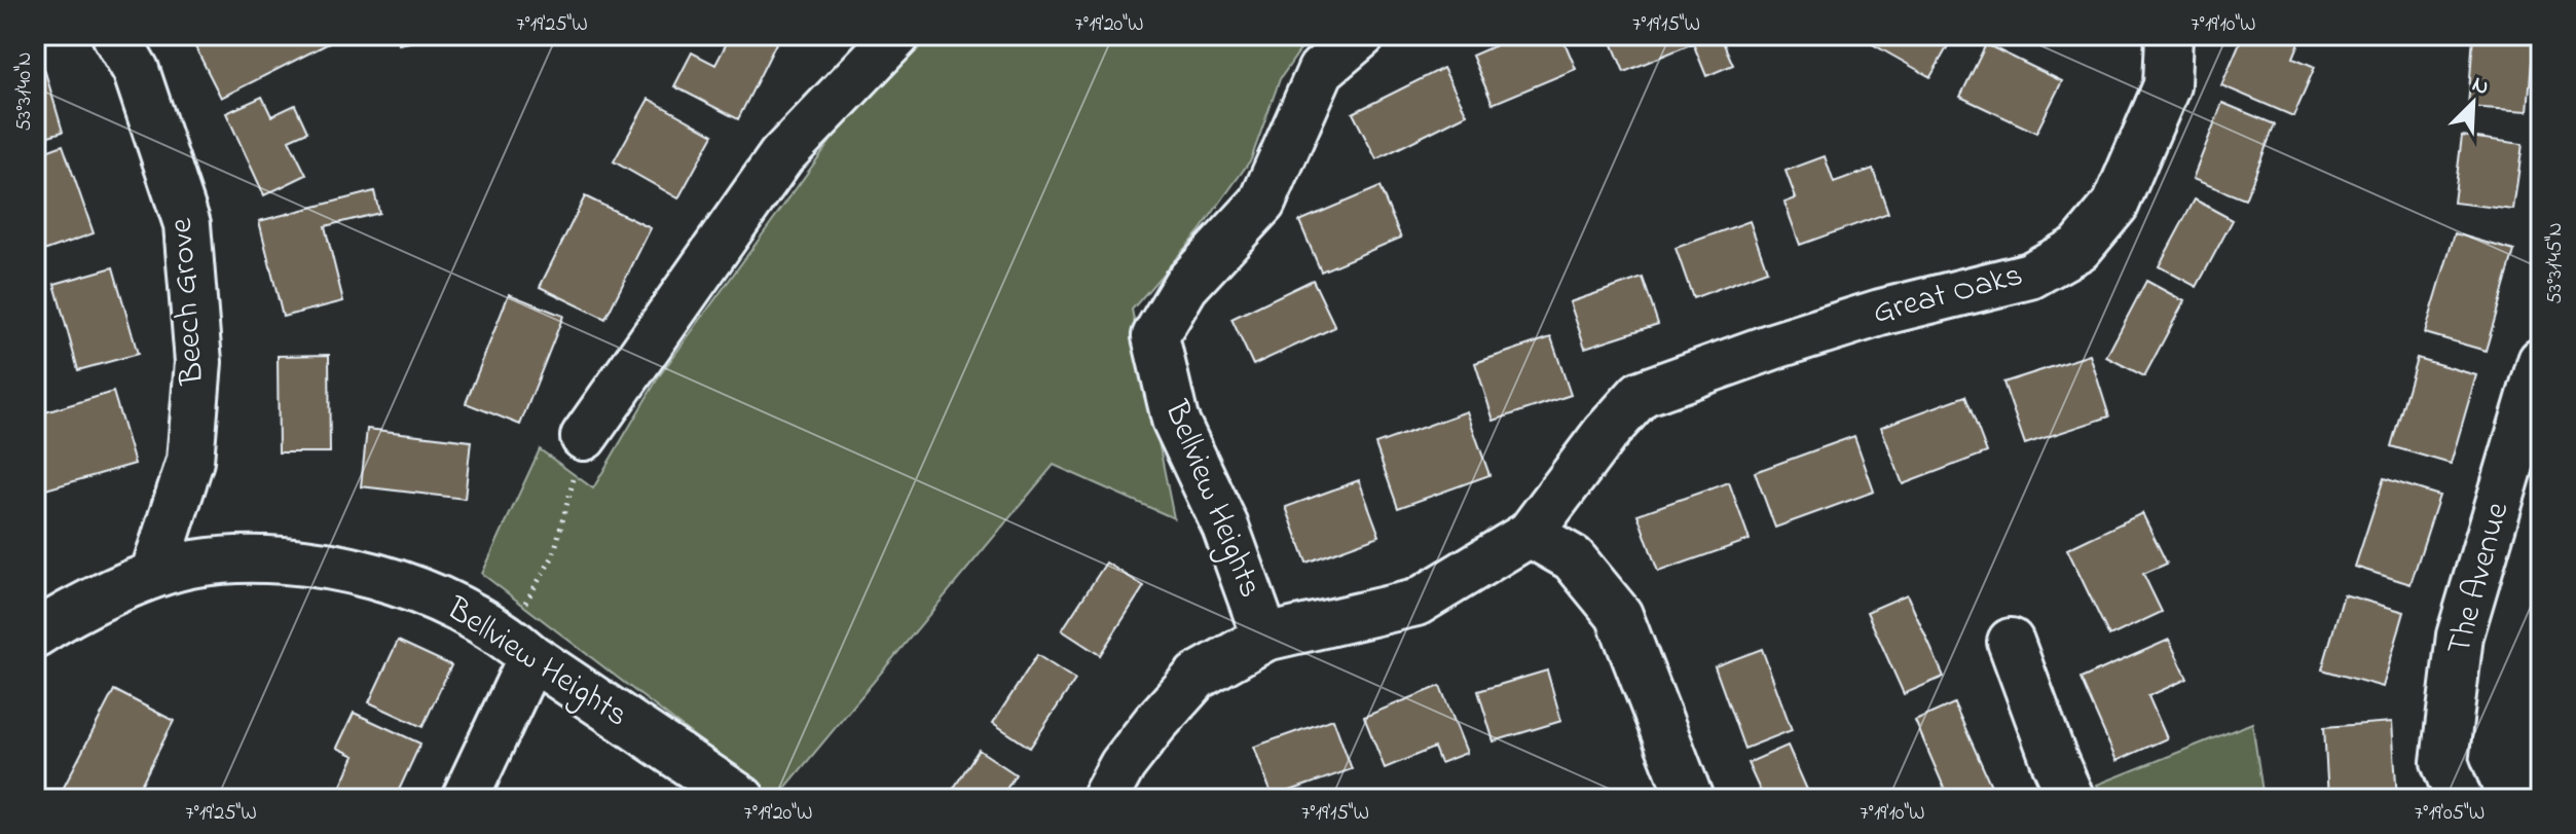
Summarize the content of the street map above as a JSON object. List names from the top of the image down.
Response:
{
  "streets": {
    "street": [
      "Great Oaks",
      "Beech Grove",
      "Bellview Heights",
      "The Avenue"
    ]
  },
  "crossings": [
    ["Great Oaks", "Bellview Heights"],
    ["Beech Grove", "Bellview Heights"]
  ],
  "north": "top right",
  "coordinates": [
    "7°19'25\"W",
    "7°19'20\"W",
    "7°19'15\"W",
    "7°19'10\"W",
    "53°31'40\"N",
    "53°31'45\"N",
    "7°19'05\"W"
  ]
}
